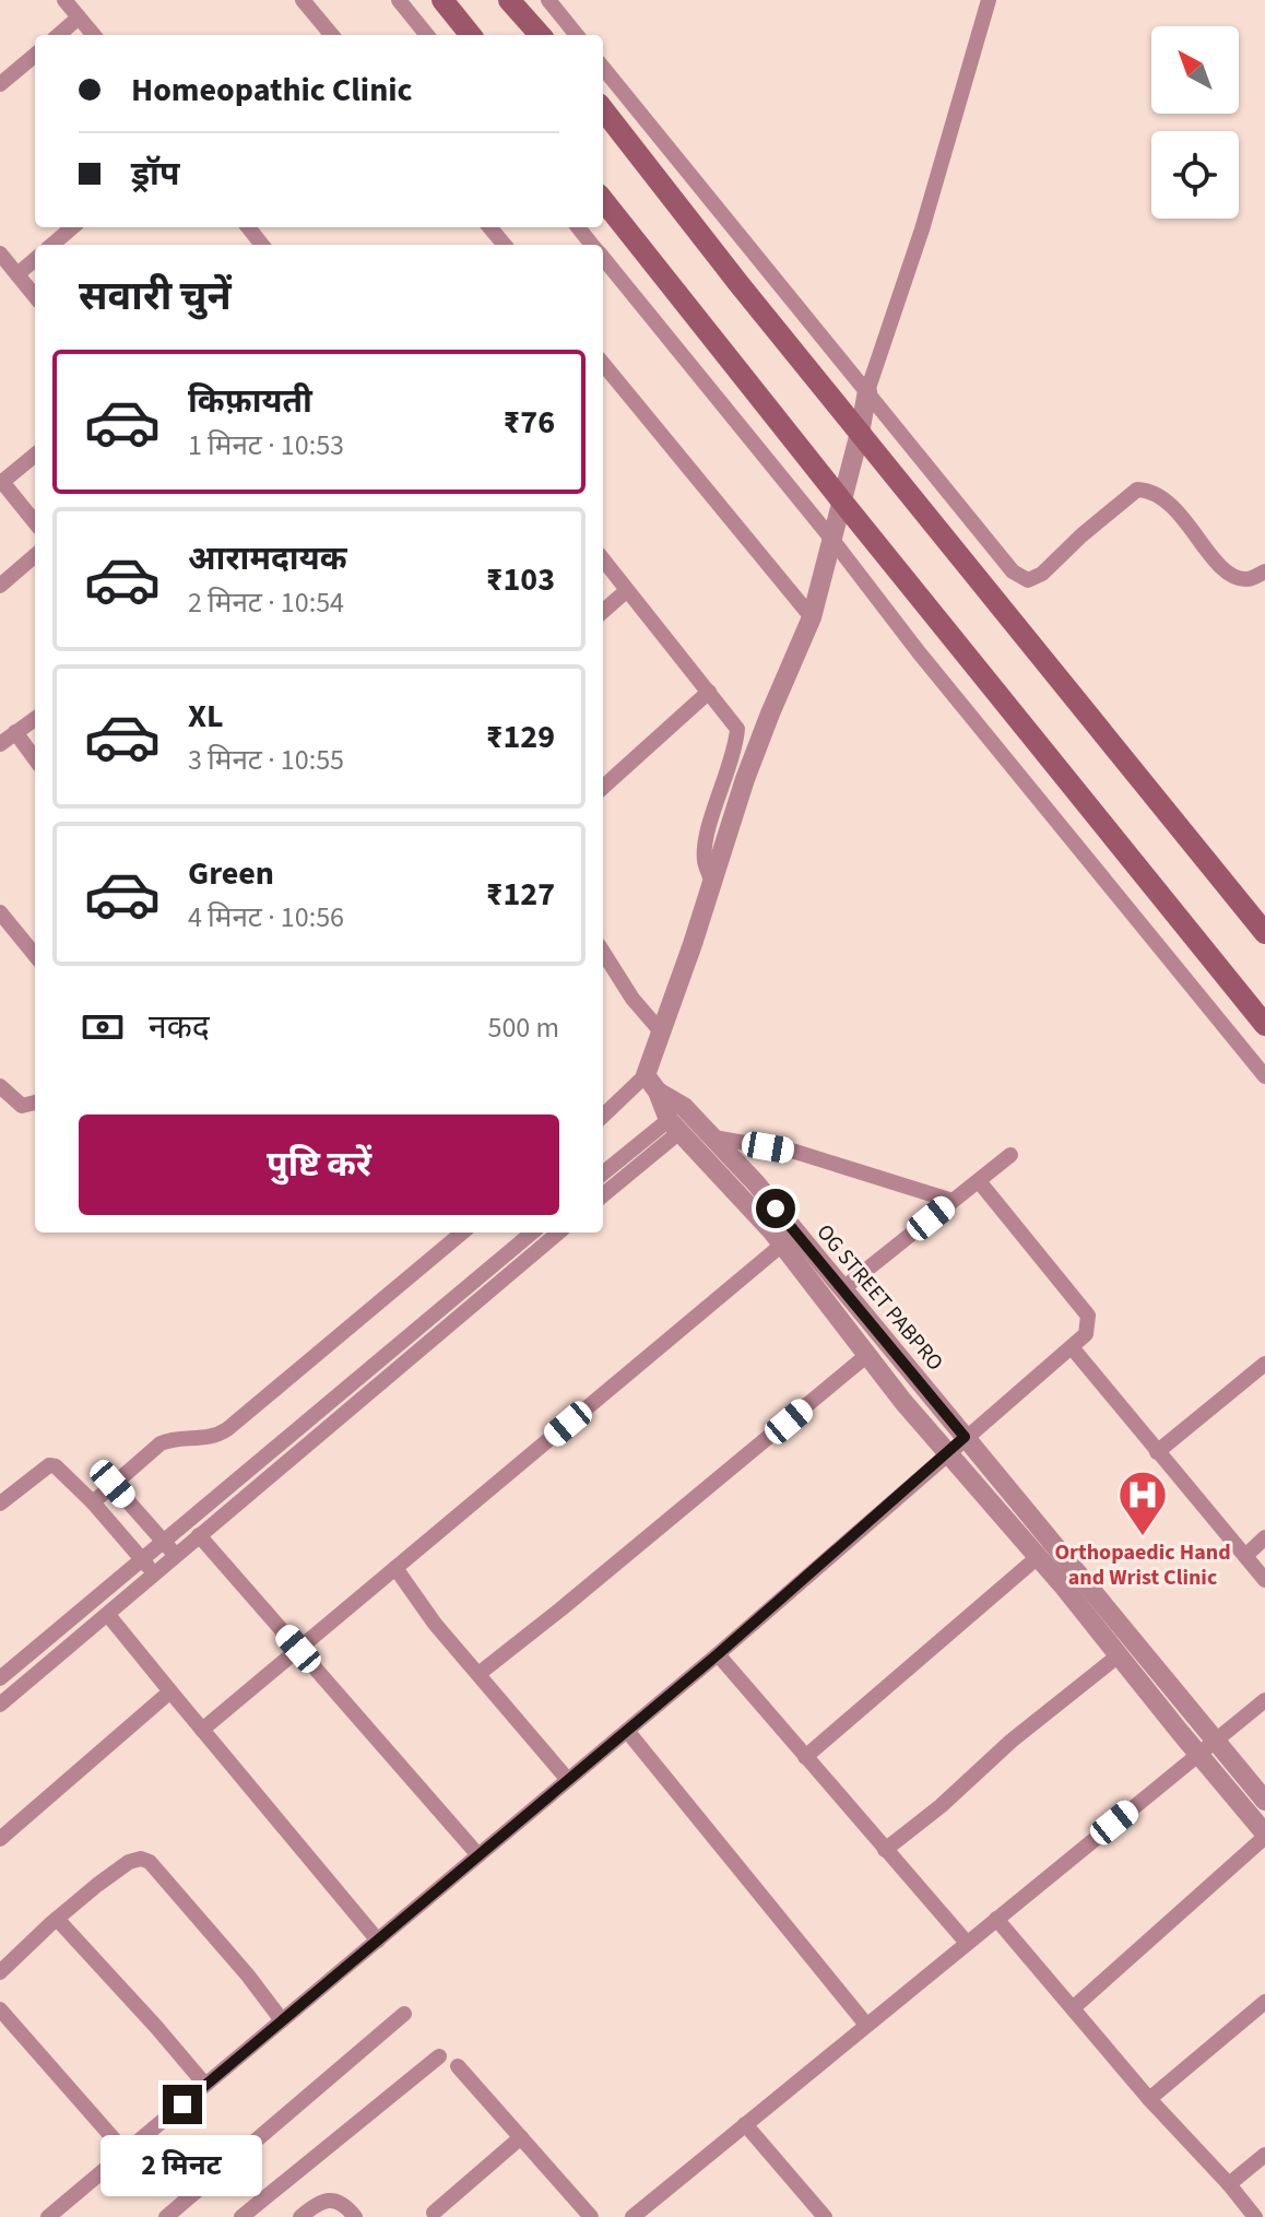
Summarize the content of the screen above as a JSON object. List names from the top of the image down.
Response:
{
  "streets": {
    "street": ["OG STREET PABPRO"]
  },
  "places": {
    "hospital": ["Orthopaedic Hand and Wrist Clinic"]
  },
  "north": "top left",
  "page": {
    "banner": ["Homeopathic Clinic", "ड्रॉप"],
    "heading": "सवारी चुनें",
    "list": [
      {
        "name": "किफ़ायती",
        "note": "1 मिनट · 10:53",
        "value": "₹76"
      },
      {
        "name": "आरामदायक",
        "note": "2 मिनट · 10:54",
        "value": "₹103"
      },
      {
        "name": "XL",
        "note": "3 मिनट · 10:55",
        "value": "₹129"
      },
      {
        "name": "Green",
        "note": "4 मिनट · 10:56",
        "value": "₹127"
      }
    ],
    "pay": ["नकद", "500 m"],
    "buttons": "पुष्टि करें",
    "bubble": "2 मिनट"
  }
}
